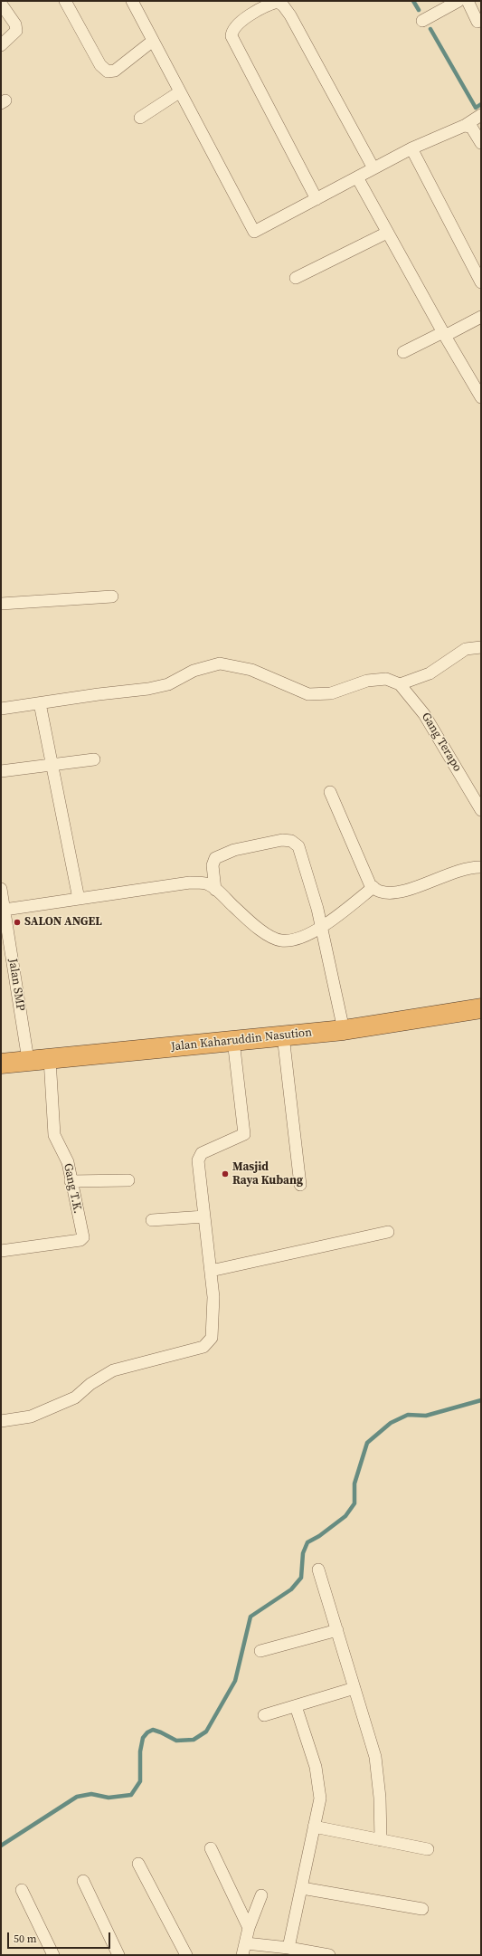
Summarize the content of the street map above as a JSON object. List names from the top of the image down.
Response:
{
  "streets": {
    "highway": ["Jalan Kaharuddin Nasution"],
    "street": ["Gang Terapo", "Jalan SMP", "Gang T.K."]
  },
  "crossings": [
    ["Jalan SMP", "Jalan Kaharuddin Nasution"],
    ["Jalan Kaharuddin Nasution", "Gang T.K."]
  ],
  "places": ["SALON ANGEL", "Masjid Raya Kubang"],
  "scale_bar": "50 m"
}
